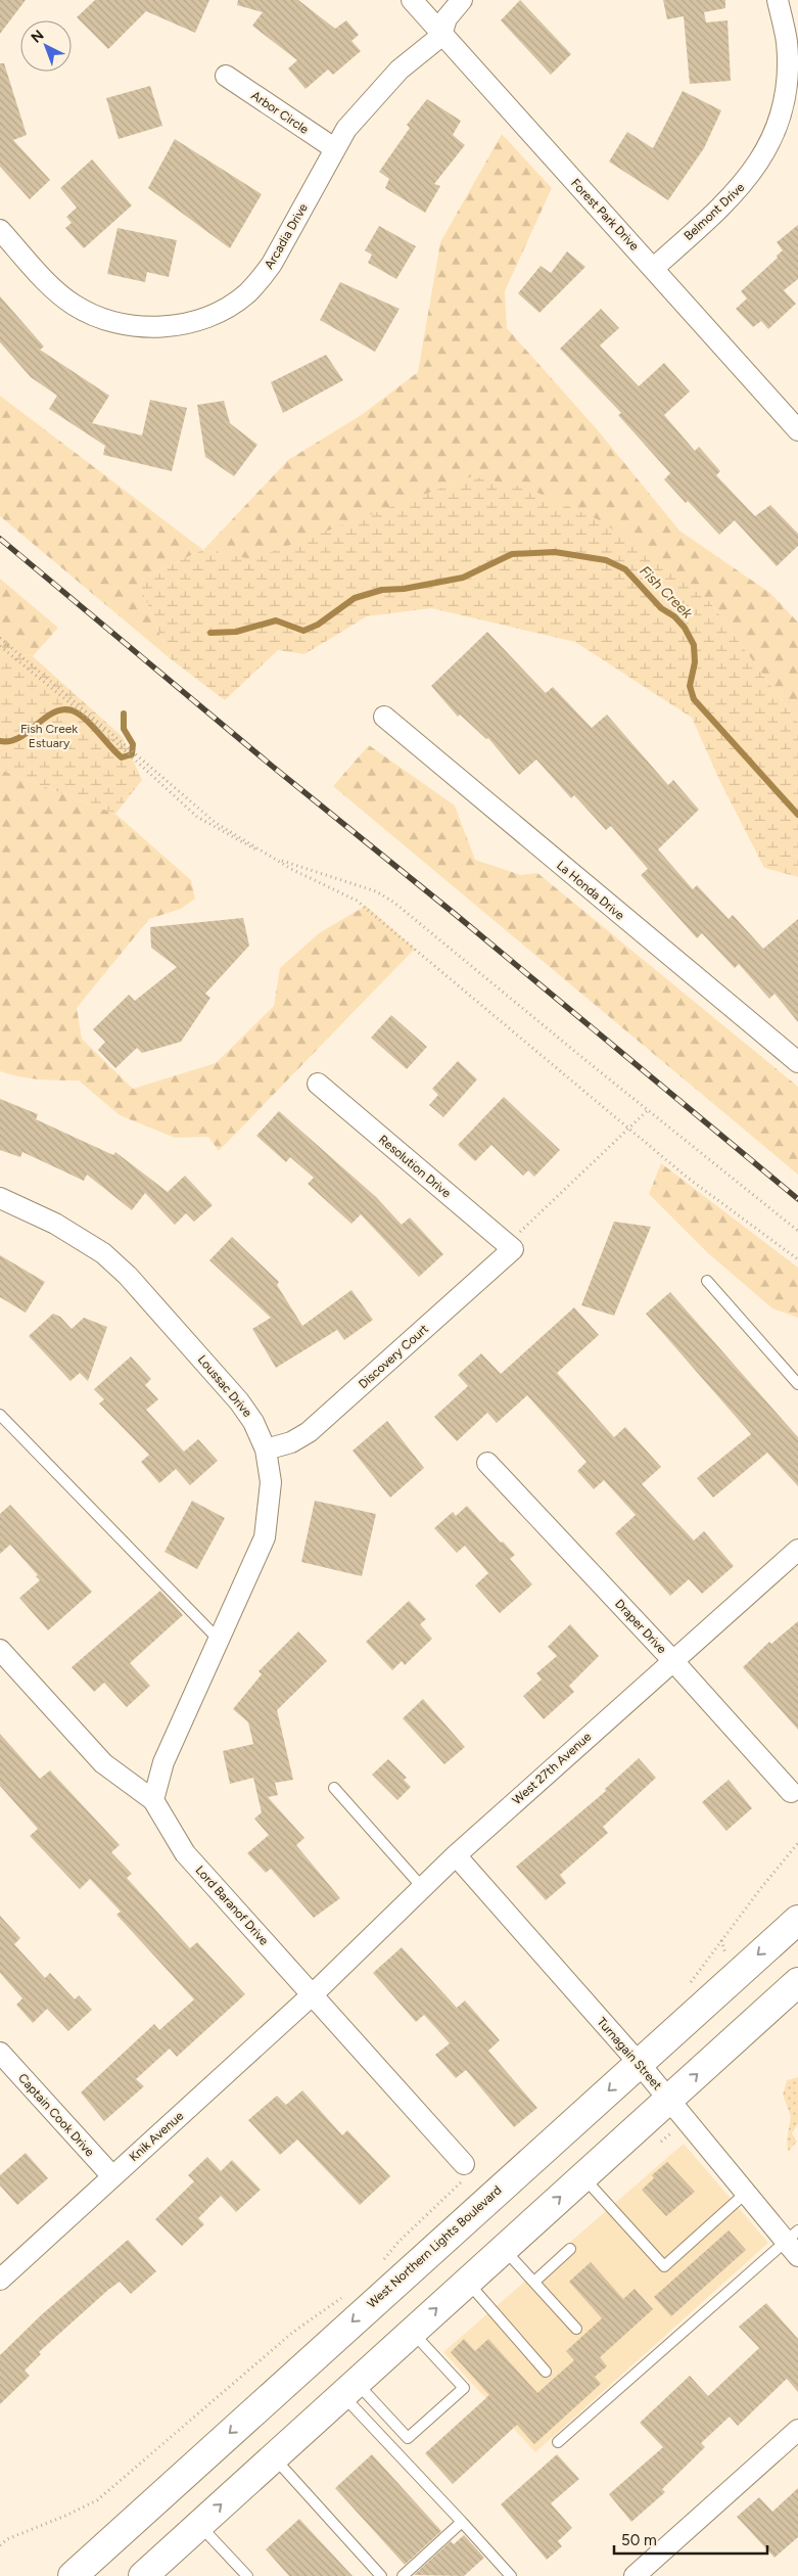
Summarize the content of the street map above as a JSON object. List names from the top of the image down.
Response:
{
  "streets": {
    "main road": ["West Northern Lights Boulevard"],
    "street": [
      "Arbor Circle",
      "Belmont Drive",
      "Forest Park Drive",
      "Arcadia Drive",
      "La Honda Drive",
      "Resolution Drive",
      "Discovery Court",
      "Loussac Drive",
      "Draper Drive",
      "West 27th Avenue",
      "Lord Baranof Drive",
      "Turnagain Street",
      "Captain Cook Drive",
      "Knik Avenue"
    ]
  },
  "crossings": [
    ["Arbor Circle", "Arcadia Drive"],
    ["Belmont Drive", "Forest Park Drive"],
    ["Forest Park Drive", "Arcadia Drive"],
    ["Resolution Drive", "Discovery Court"],
    ["Discovery Court", "Loussac Drive"],
    ["Loussac Drive", "Lord Baranof Drive"],
    ["Draper Drive", "West 27th Avenue"],
    ["West 27th Avenue", "Lord Baranof Drive"],
    ["West 27th Avenue", "Turnagain Street"],
    ["West 27th Avenue", "Knik Avenue"],
    ["Lord Baranof Drive", "Knik Avenue"],
    ["Turnagain Street", "West Northern Lights Boulevard"],
    ["Captain Cook Drive", "Knik Avenue"]
  ],
  "water": ["Fish Creek"],
  "parks": ["Fish Creek Estuary"],
  "scale_bar": "50 m",
  "north": "top left"
}
